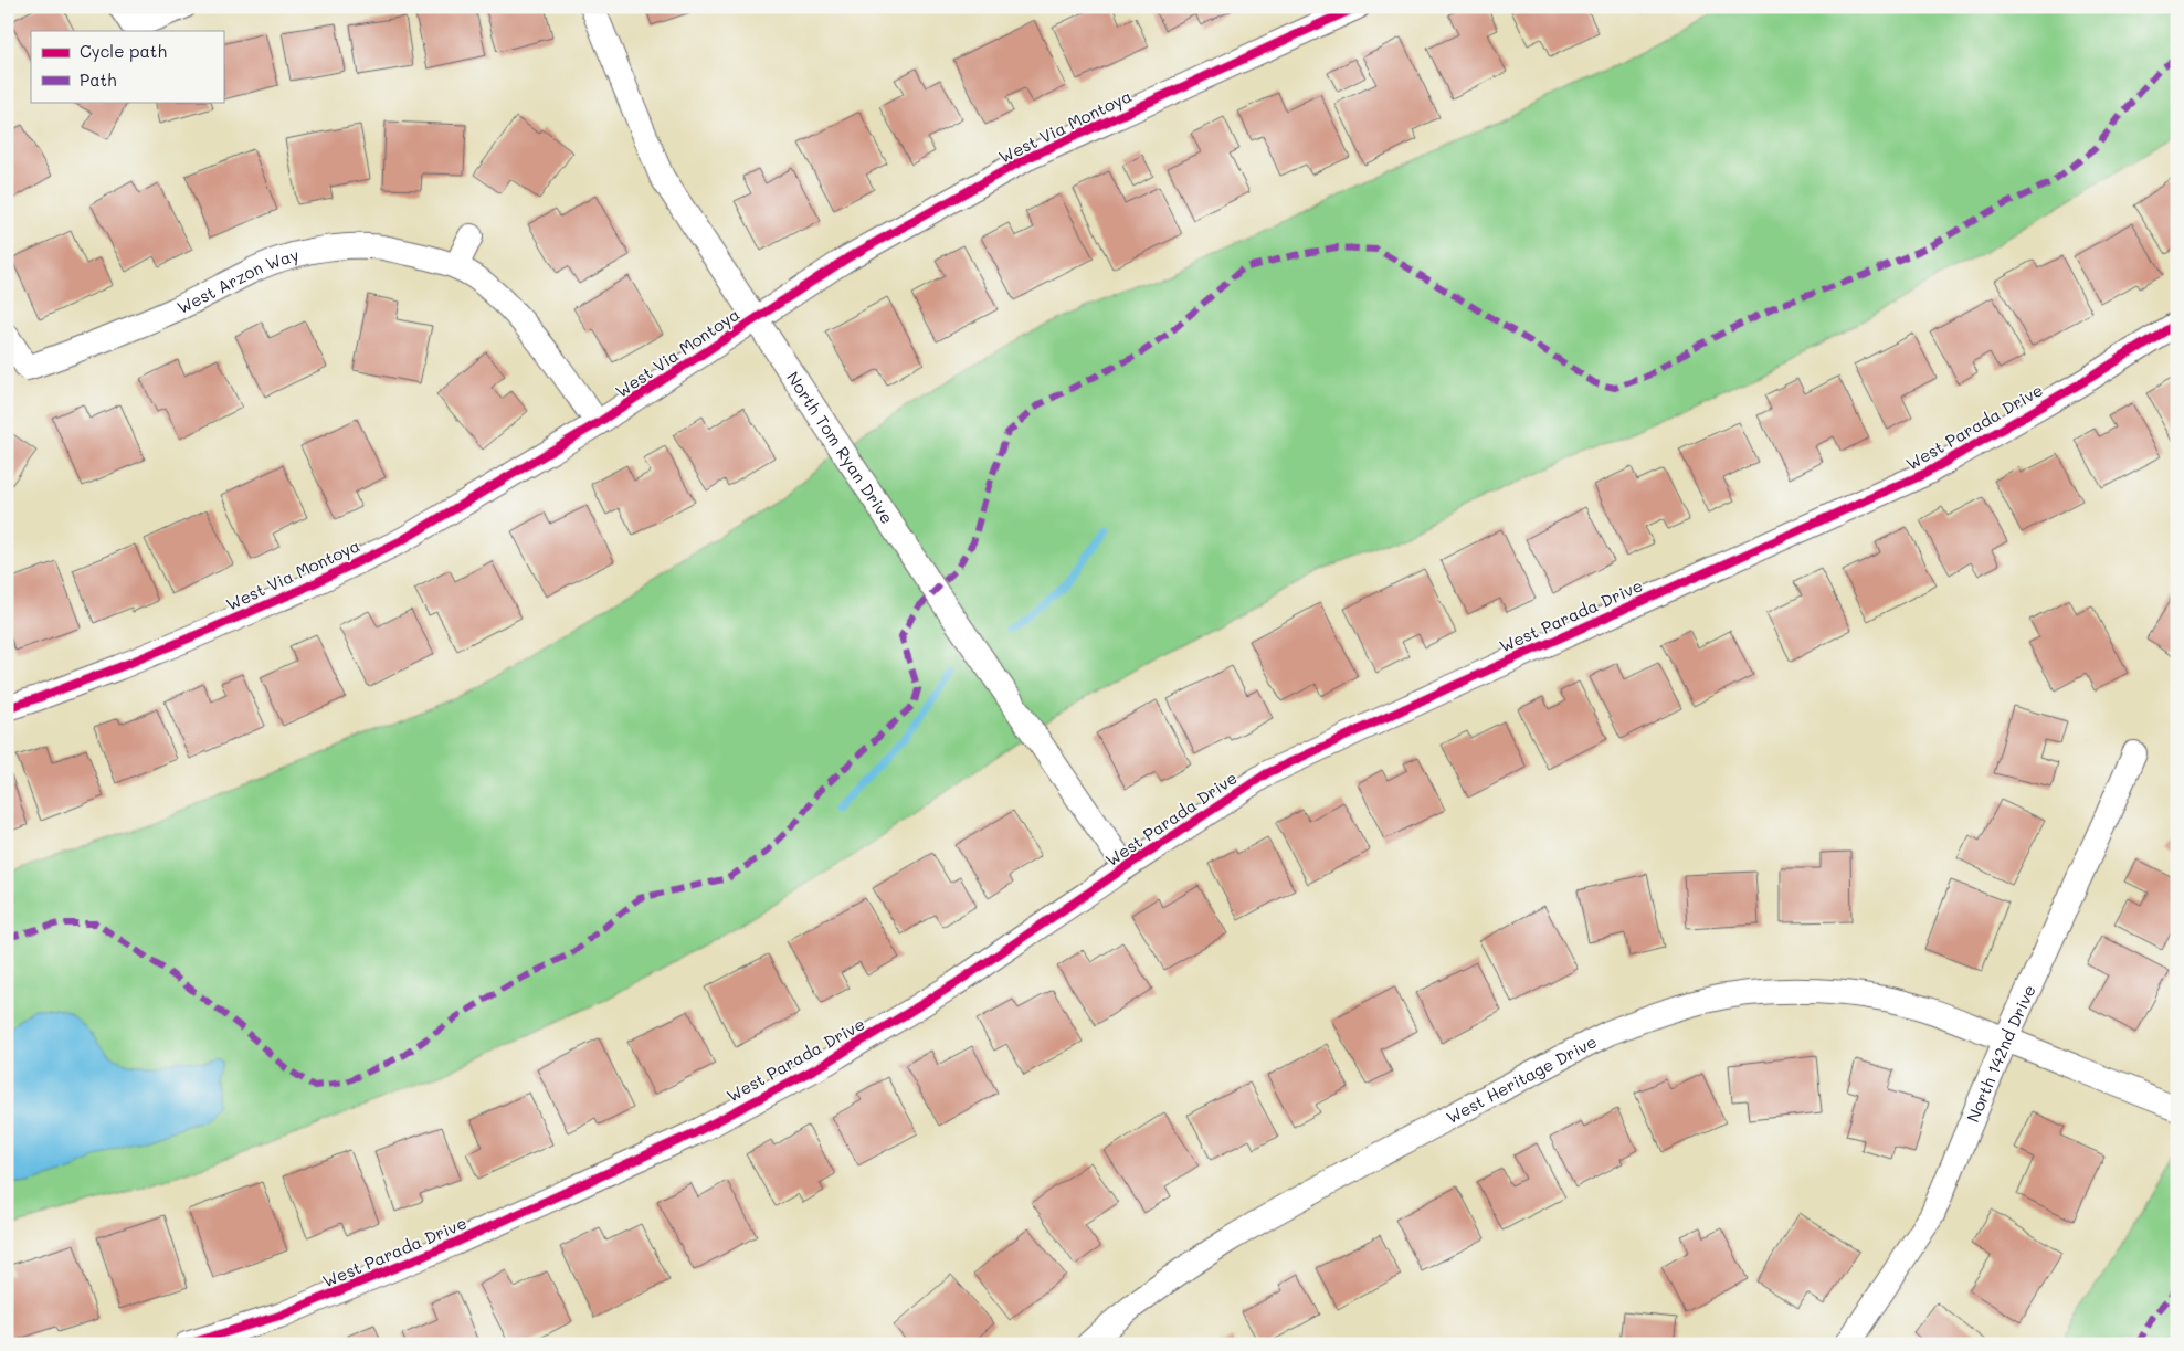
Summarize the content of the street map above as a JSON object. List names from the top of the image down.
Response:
{
  "streets": {
    "street": [
      "West Via Montoya",
      "West Arzon Way",
      "West Parada Drive",
      "North Tom Ryan Drive",
      "North 142nd Drive",
      "West Heritage Drive"
    ]
  },
  "crossings": [
    ["West Via Montoya", "West Arzon Way"],
    ["West Via Montoya", "North Tom Ryan Drive"],
    ["West Parada Drive", "North Tom Ryan Drive"],
    ["North 142nd Drive", "West Heritage Drive"]
  ],
  "legend": ["Cycle path", "Path"]
}
